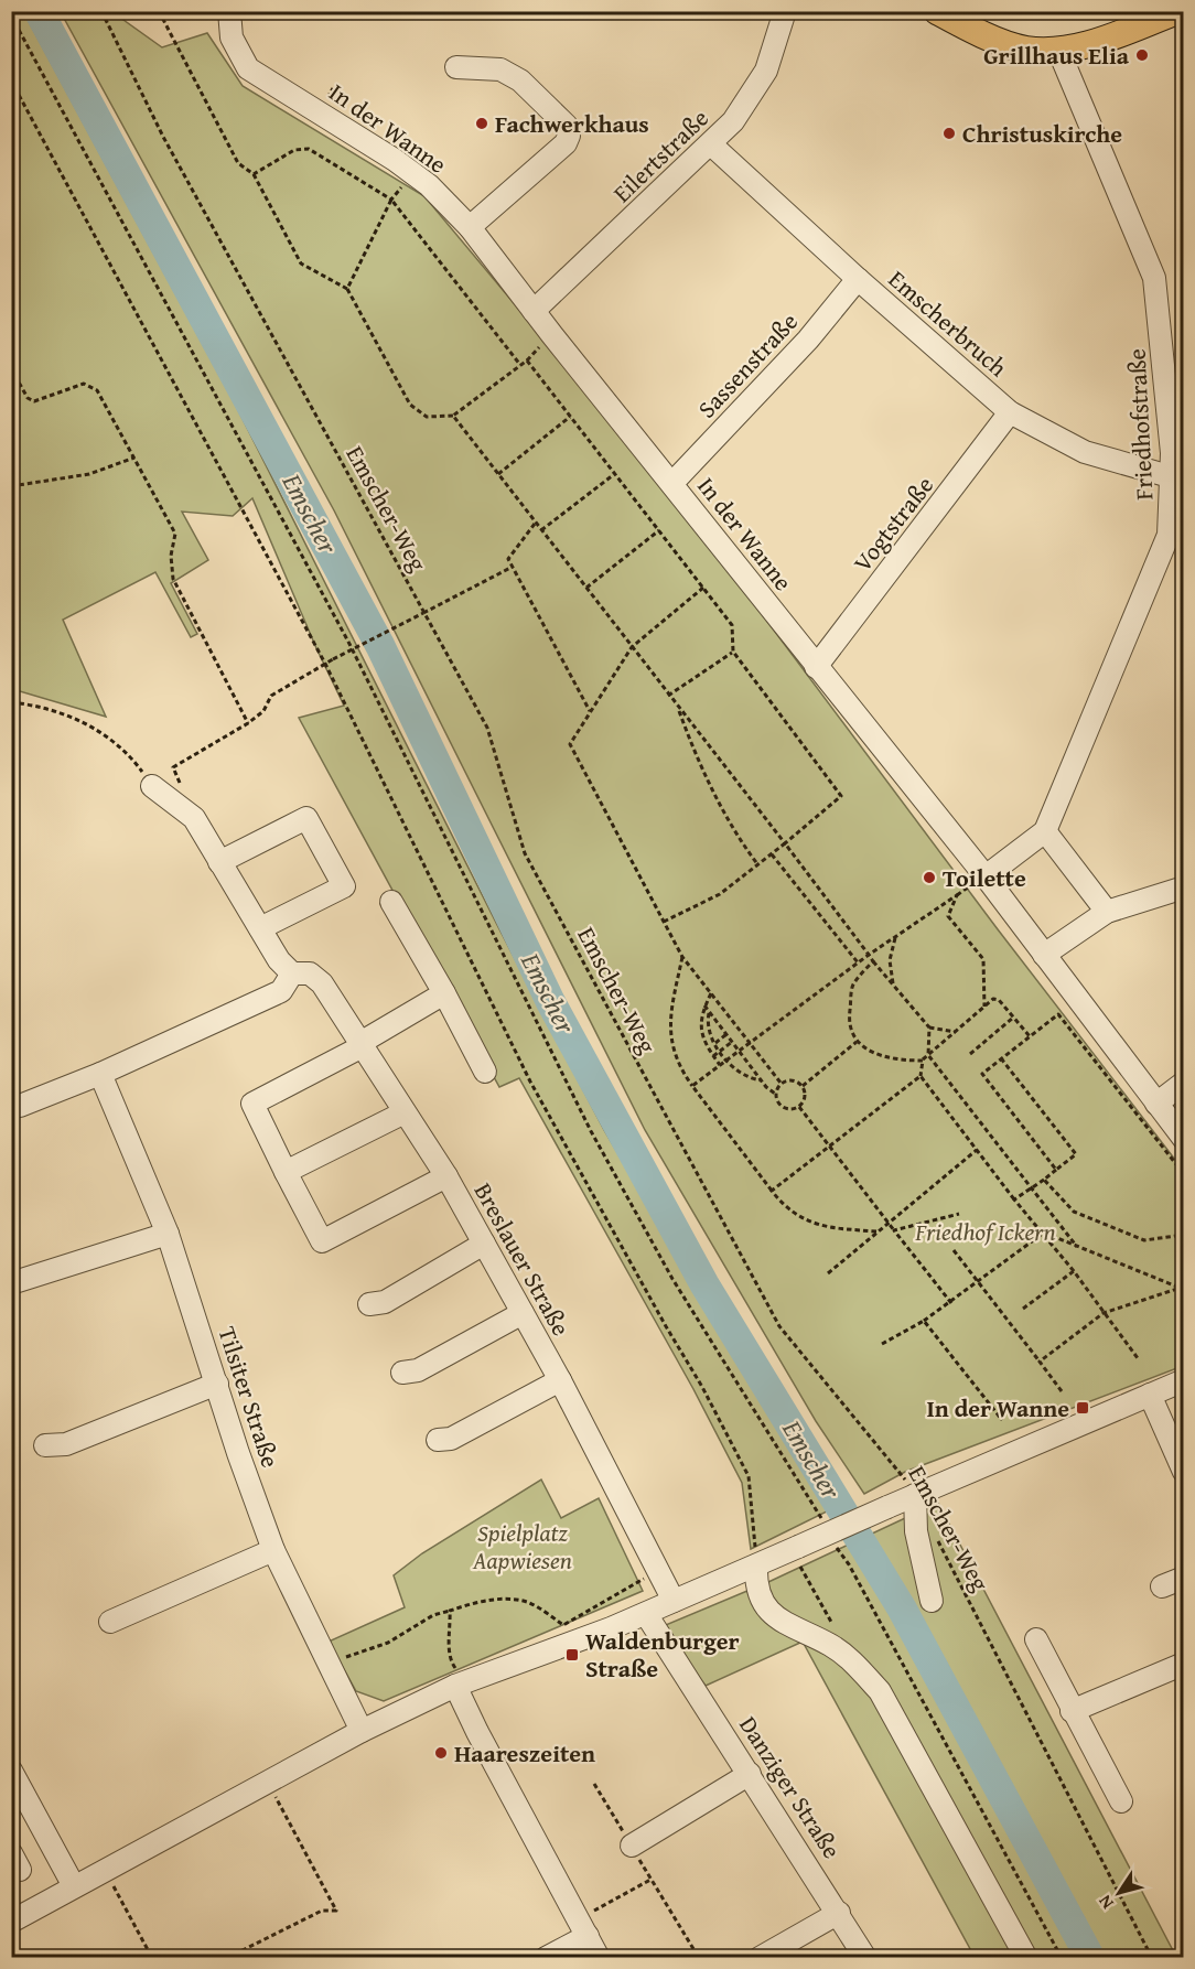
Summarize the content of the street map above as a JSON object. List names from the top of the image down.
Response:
{
  "streets": {
    "street": [
      "In der Wanne",
      "Eilertstraße",
      "Emscherbruch",
      "Sassenstraße",
      "Friedhofstraße",
      "Vogtstraße",
      "Breslauer Straße",
      "Tilsiter Straße",
      "Danziger Straße"
    ],
    "path": ["Emscher-Weg"]
  },
  "crossings": [
    ["In der Wanne", "Eilertstraße"],
    ["In der Wanne", "Sassenstraße"],
    ["In der Wanne", "Vogtstraße"],
    ["Eilertstraße", "Emscherbruch"],
    ["Emscherbruch", "Sassenstraße"],
    ["Emscherbruch", "Friedhofstraße"],
    ["Emscherbruch", "Vogtstraße"]
  ],
  "water": ["Emscher"],
  "parks": ["Friedhof Ickern", "Spielplatz Aapwiesen"],
  "places": {
    "other": [
      "Grillhaus Elia",
      "Fachwerkhaus",
      "Christuskirche",
      "Toilette",
      "Haareszeiten"
    ],
    "transit": ["In der Wanne", "Waldenburger Straße"]
  },
  "north": "bottom left"
}
